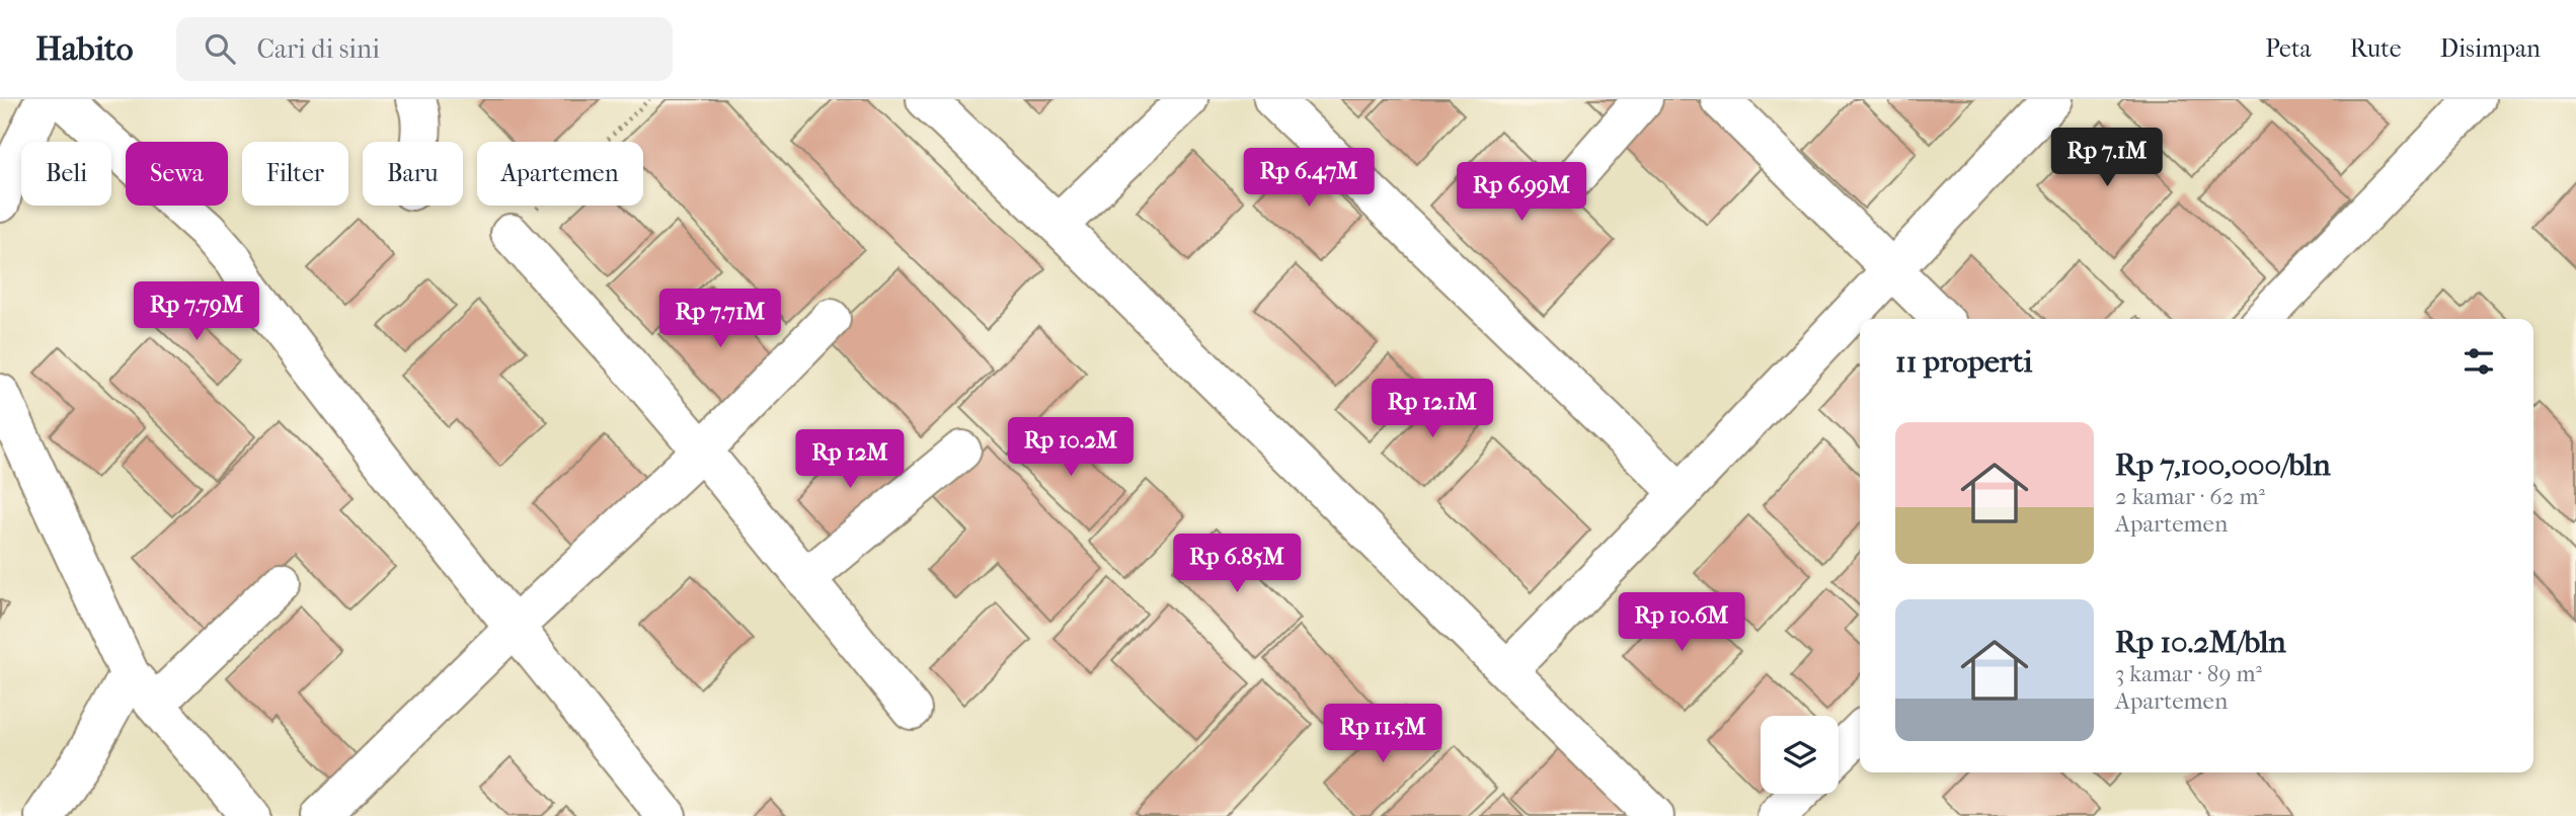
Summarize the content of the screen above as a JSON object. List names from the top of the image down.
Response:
{
  "page": {
    "header": "Habito",
    "search": "Cari di sini",
    "nav": ["Peta", "Rute", "Disimpan"],
    "price": [
      "Rp 7.1M",
      "Rp 6.47M",
      "Rp 6.99M",
      "Rp 7.79M",
      "Rp 7.71M",
      "Rp 12.1M",
      "Rp 10.2M",
      "Rp 12M",
      "Rp 6.85M",
      "Rp 10.6M",
      "Rp 11.5M"
    ],
    "chip": [
      "Beli",
      "Sewa",
      "Filter",
      "Baru",
      "Apartemen"
    ],
    "heading": "11 properti",
    "list": [
      {
        "name": "Rp 7,100,000/bln",
        "note": "2 kamar · 62 m² · Apartemen"
      },
      {
        "name": "Rp 10.2M/bln",
        "note": "3 kamar · 89 m² · Apartemen"
      }
    ]
  }
}
